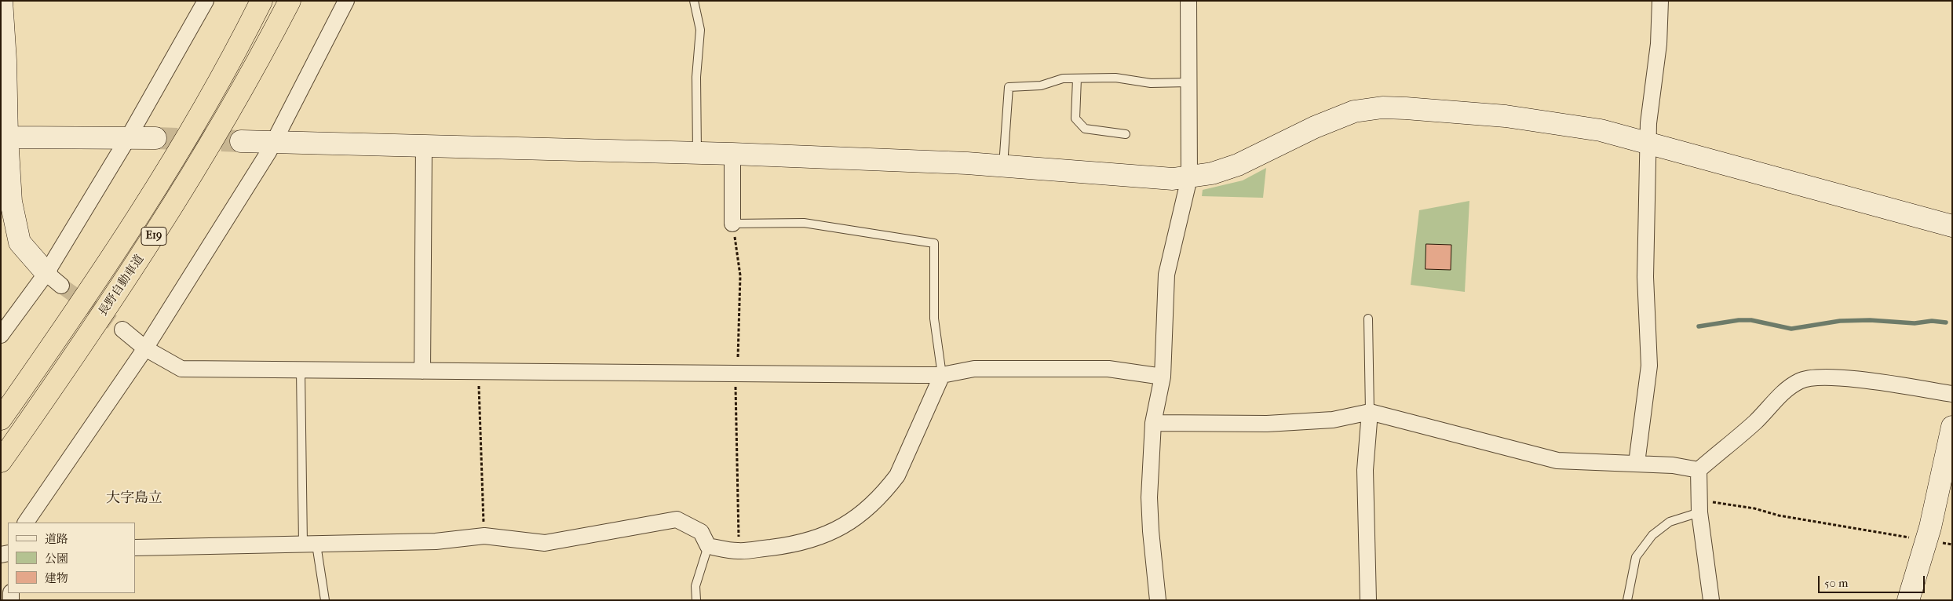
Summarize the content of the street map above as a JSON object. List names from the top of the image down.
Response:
{
  "streets": {
    "highway": ["E19", "長野自動車道"]
  },
  "districts": ["大字島立"],
  "legend": ["道路", "公園", "建物"],
  "scale_bar": "50 m"
}
